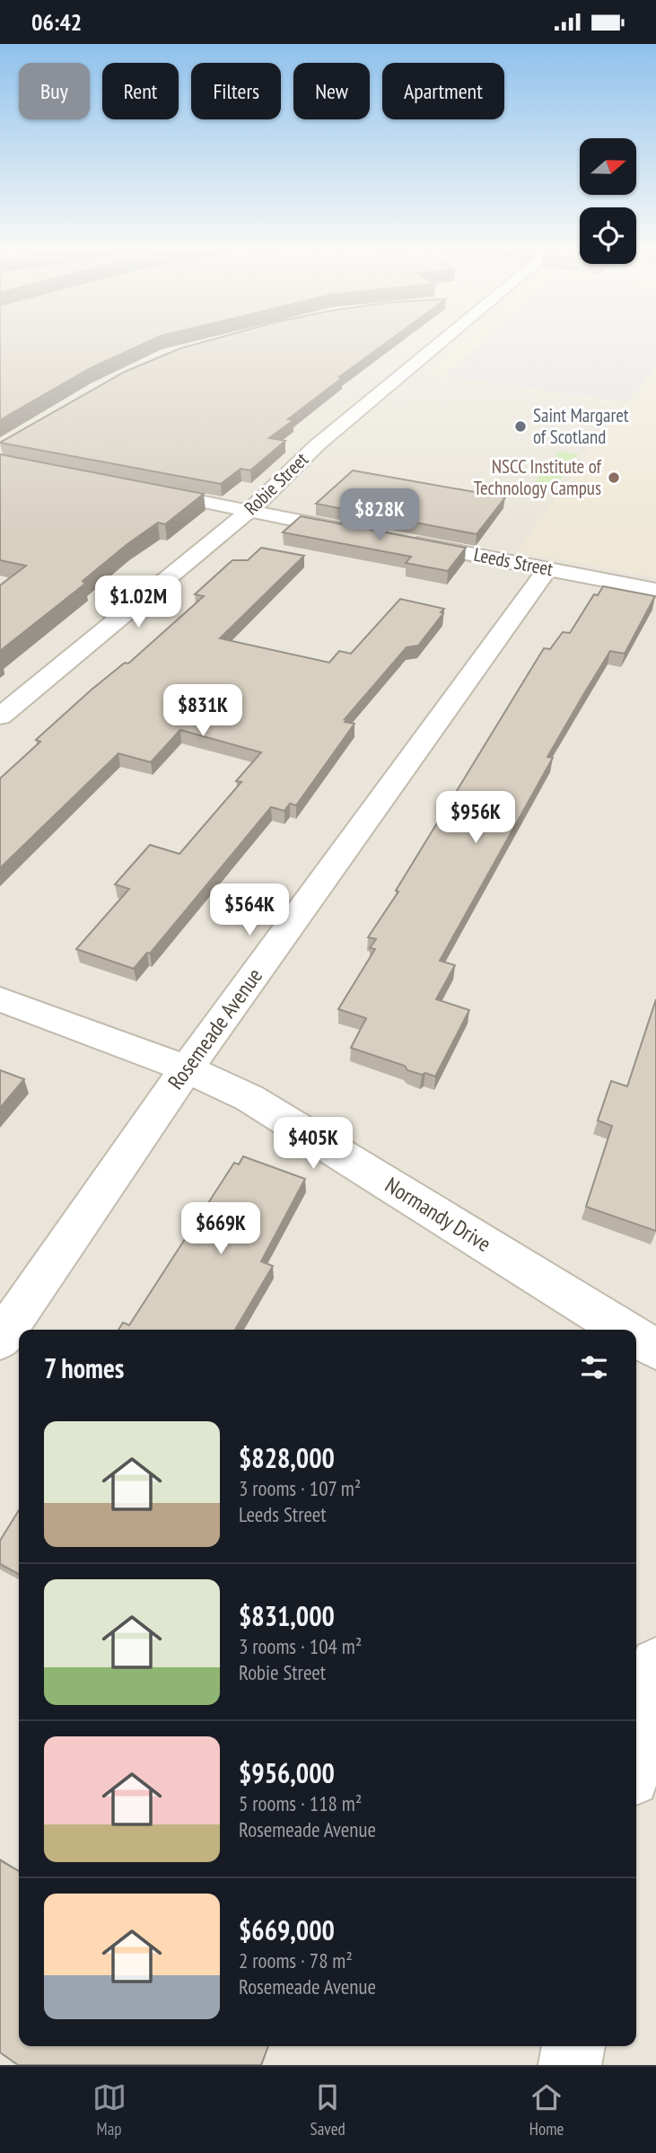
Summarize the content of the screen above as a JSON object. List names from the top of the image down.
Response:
{
  "streets": {
    "street": [
      "Robie Street",
      "Leeds Street",
      "Rosemeade Avenue",
      "Normandy Drive"
    ]
  },
  "crossings": [
    ["Leeds Street", "Rosemeade Avenue"],
    ["Rosemeade Avenue", "Normandy Drive"]
  ],
  "places": ["Saint Margaret of Scotland", "NSCC Institute of Technology Campus"],
  "north": "right",
  "page": {
    "status": "06:42",
    "chip": [
      "Buy",
      "Rent",
      "Filters",
      "New",
      "Apartment"
    ],
    "price": [
      "$828K",
      "$1.02M",
      "$831K",
      "$956K",
      "$564K",
      "$405K",
      "$669K"
    ],
    "heading": "7 homes",
    "list": [
      {
        "name": "$828,000",
        "note": "3 rooms · 107 m² · Leeds Street"
      },
      {
        "name": "$831,000",
        "note": "3 rooms · 104 m² · Robie Street"
      },
      {
        "name": "$956,000",
        "note": "5 rooms · 118 m² · Rosemeade Avenue"
      },
      {
        "name": "$669,000",
        "note": "2 rooms · 78 m² · Rosemeade Avenue"
      }
    ],
    "tabs": ["Map", "Saved", "Home"]
  }
}
